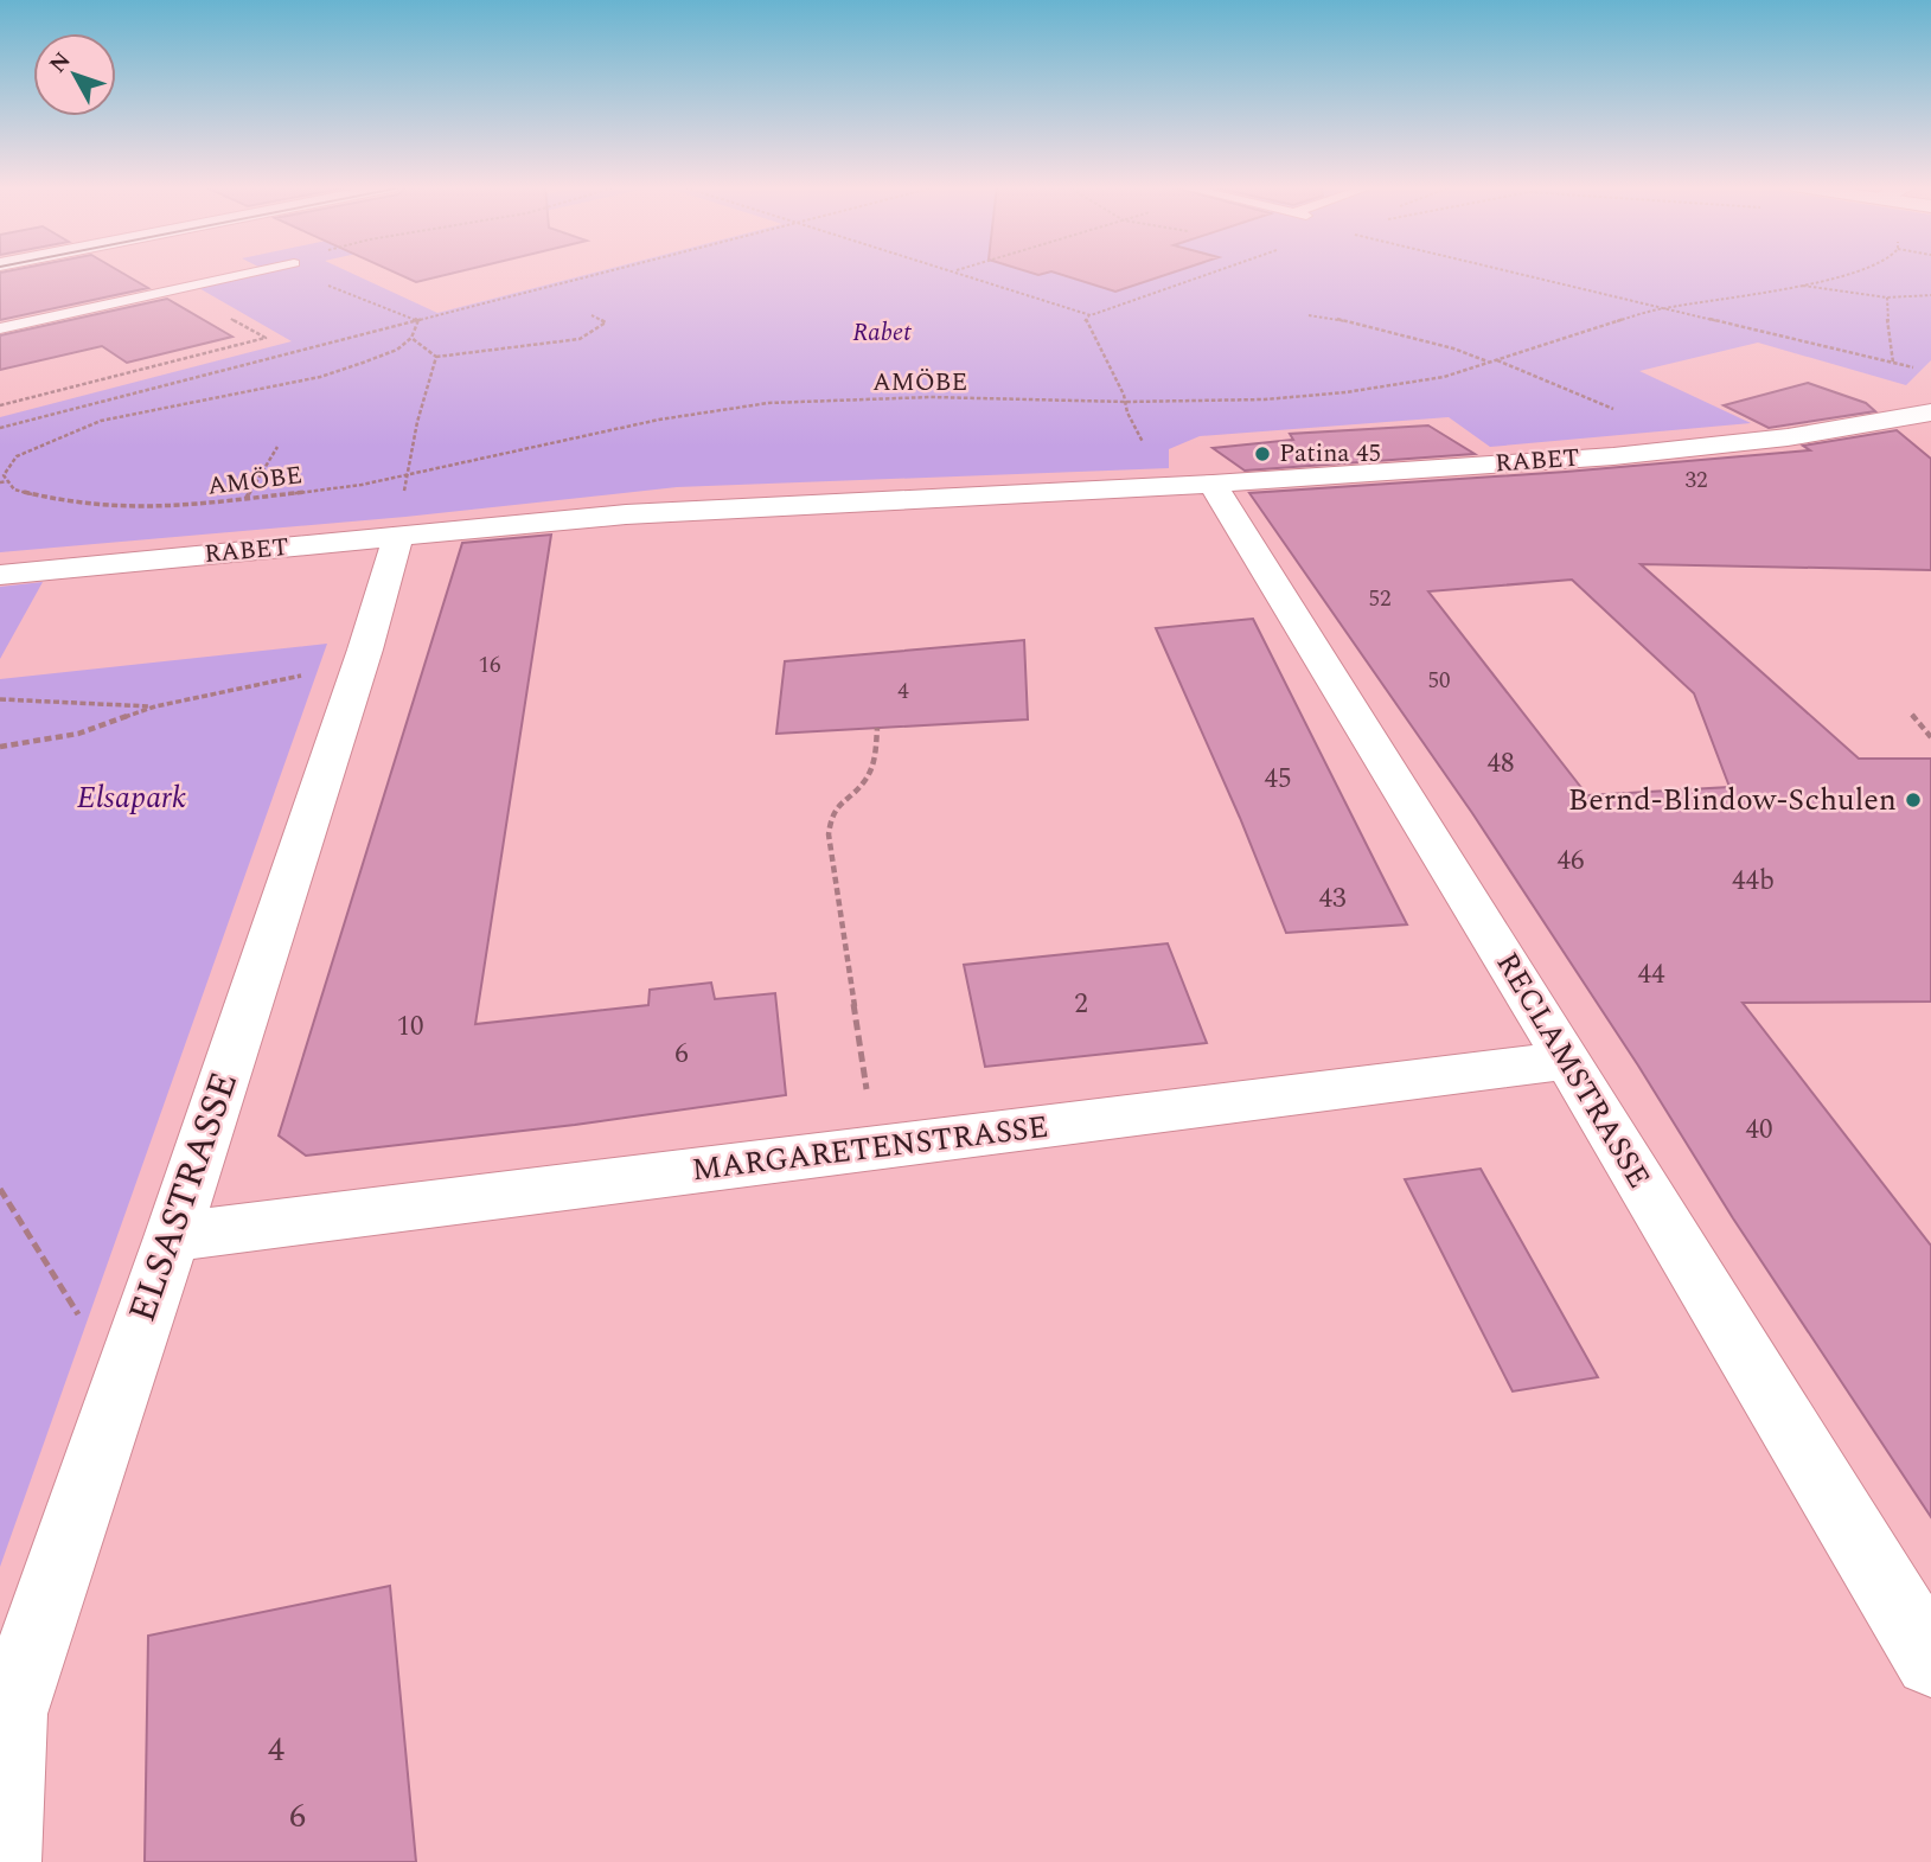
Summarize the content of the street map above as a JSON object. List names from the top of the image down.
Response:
{
  "streets": {
    "street": [
      "RABET",
      "RECLAMSTRASSE",
      "MARGARETENSTRASSE",
      "ELSASTRASSE"
    ],
    "path": ["AMÖBE"]
  },
  "crossings": [
    ["RABET", "RECLAMSTRASSE"],
    ["RABET", "ELSASTRASSE"],
    ["RECLAMSTRASSE", "MARGARETENSTRASSE"],
    ["MARGARETENSTRASSE", "ELSASTRASSE"]
  ],
  "parks": ["Rabet", "Elsapark"],
  "places": ["Patina 45", "Bernd-Blindow-Schulen"],
  "house_numbers": [
    "32",
    "52",
    "16",
    "50",
    "4",
    "48",
    "45",
    "46",
    "44b",
    "43",
    "44",
    "2",
    "10",
    "6",
    "40",
    "4",
    "6"
  ],
  "north": "top left"
}
